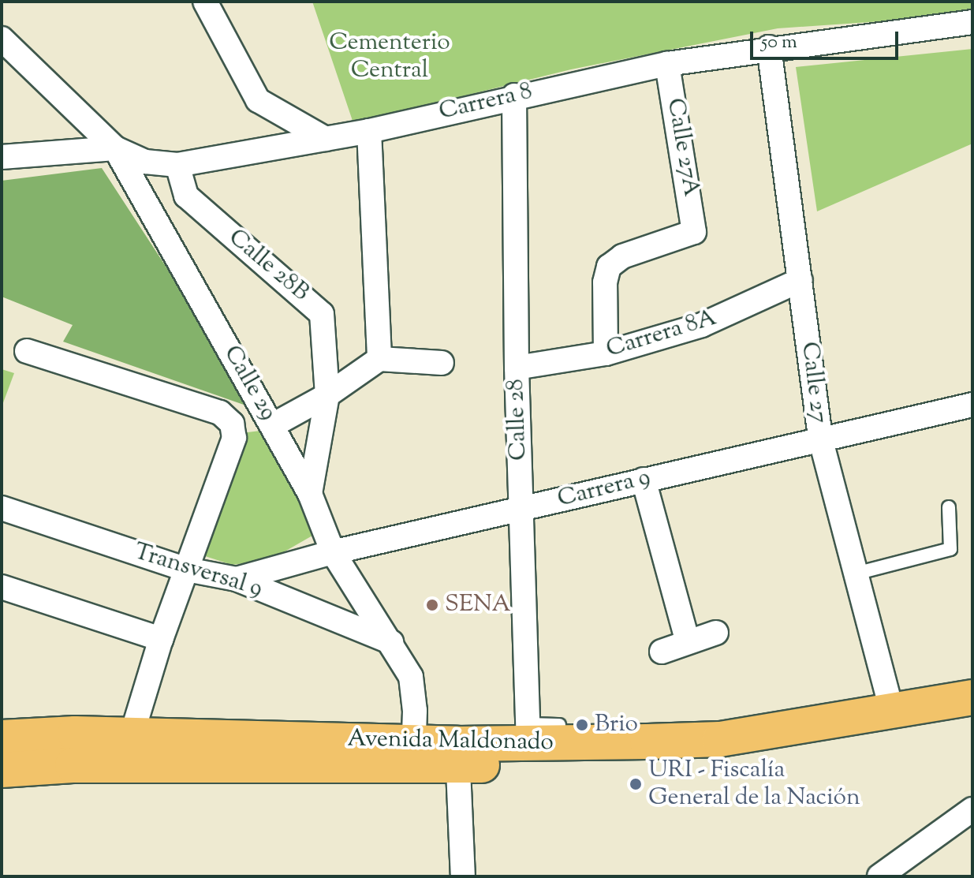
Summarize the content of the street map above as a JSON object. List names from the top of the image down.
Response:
{
  "streets": {
    "main road": ["Avenida Maldonado"],
    "street": [
      "Carrera 8",
      "Calle 27A",
      "Calle 28B",
      "Carrera 8A",
      "Calle 27",
      "Calle 29",
      "Calle 28",
      "Carrera 9",
      "Transversal 9"
    ]
  },
  "crossings": [
    ["Carrera 8", "Calle 27A"],
    ["Carrera 8", "Calle 28B"],
    ["Carrera 8", "Calle 27"],
    ["Carrera 8", "Calle 29"],
    ["Carrera 8", "Calle 28"],
    ["Calle 27A", "Carrera 8A"],
    ["Calle 28B", "Calle 29"],
    ["Carrera 8A", "Calle 27"],
    ["Carrera 8A", "Calle 28"],
    ["Calle 27", "Carrera 9"],
    ["Calle 27", "Avenida Maldonado"],
    ["Calle 29", "Carrera 9"],
    ["Calle 29", "Transversal 9"],
    ["Calle 29", "Avenida Maldonado"],
    ["Calle 28", "Carrera 9"],
    ["Calle 28", "Avenida Maldonado"],
    ["Carrera 9", "Transversal 9"]
  ],
  "parks": ["Cementerio Central"],
  "places": ["SENA", "Brio", "URI - Fiscalía General de la Nación"],
  "scale_bar": "50 m"
}
